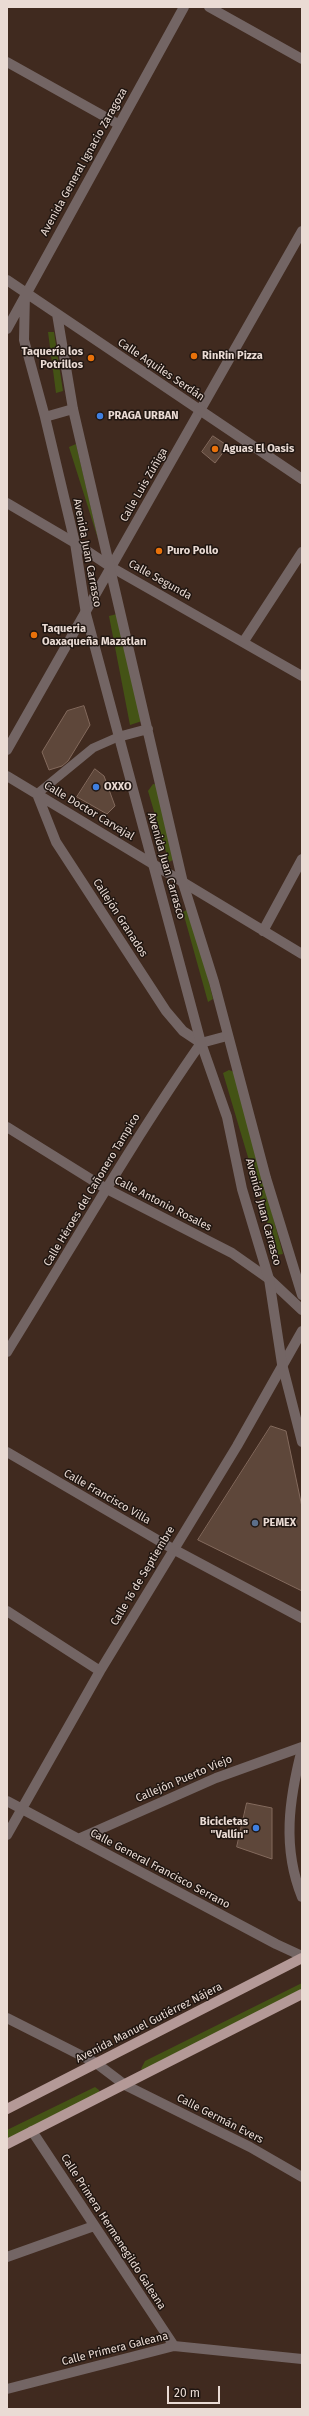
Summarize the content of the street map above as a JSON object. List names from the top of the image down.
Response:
{
  "streets": {
    "main road": ["Avenida Manuel Gutiérrez Nájera"],
    "street": [
      "Avenida General Ignacio Zaragoza",
      "Calle Aquiles Serdán",
      "Calle Luis Zúñiga",
      "Avenida Juan Carrasco",
      "Calle Segunda",
      "Calle Doctor Carvajal",
      "Callejón Granados",
      "Calle Héroes del Cañonero Tampico",
      "Calle Antonio Rosales",
      "Calle Francisco Villa",
      "Calle 16 de Septiembre",
      "Callejón Puerto Viejo",
      "Calle General Francisco Serrano",
      "Calle Germán Evers",
      "Calle Primera Hermenegildo Galeana",
      "Calle Primera Galeana"
    ]
  },
  "crossings": [
    ["Avenida General Ignacio Zaragoza", "Calle Aquiles Serdán"],
    ["Avenida General Ignacio Zaragoza", "Avenida Juan Carrasco"],
    ["Calle Aquiles Serdán", "Calle Luis Zúñiga"],
    ["Calle Aquiles Serdán", "Avenida Juan Carrasco"],
    ["Calle Luis Zúñiga", "Avenida Juan Carrasco"],
    ["Calle Luis Zúñiga", "Calle Segunda"],
    ["Avenida Juan Carrasco", "Calle Segunda"],
    ["Avenida Juan Carrasco", "Calle Doctor Carvajal"],
    ["Avenida Juan Carrasco", "Callejón Granados"],
    ["Avenida Juan Carrasco", "Calle Héroes del Cañonero Tampico"],
    ["Avenida Juan Carrasco", "Calle Antonio Rosales"],
    ["Avenida Juan Carrasco", "Calle 16 de Septiembre"],
    ["Calle Doctor Carvajal", "Callejón Granados"],
    ["Callejón Granados", "Calle Héroes del Cañonero Tampico"],
    ["Calle Héroes del Cañonero Tampico", "Calle Antonio Rosales"],
    ["Calle Francisco Villa", "Calle 16 de Septiembre"],
    ["Calle 16 de Septiembre", "Calle General Francisco Serrano"],
    ["Callejón Puerto Viejo", "Calle General Francisco Serrano"],
    ["Calle General Francisco Serrano", "Avenida Manuel Gutiérrez Nájera"],
    ["Avenida Manuel Gutiérrez Nájera", "Calle Germán Evers"],
    ["Calle Primera Hermenegildo Galeana", "Calle Primera Galeana"]
  ],
  "places": [
    "RinRin Pizza",
    "Taquería los Potrillos",
    "PRAGA URBAN",
    "Aguas El Oasis",
    "Puro Pollo",
    "Taqueria Oaxaqueña Mazatlan",
    "OXXO",
    "PEMEX",
    "Bicicletas \"Vallín\""
  ],
  "scale_bar": "20 m"
}
